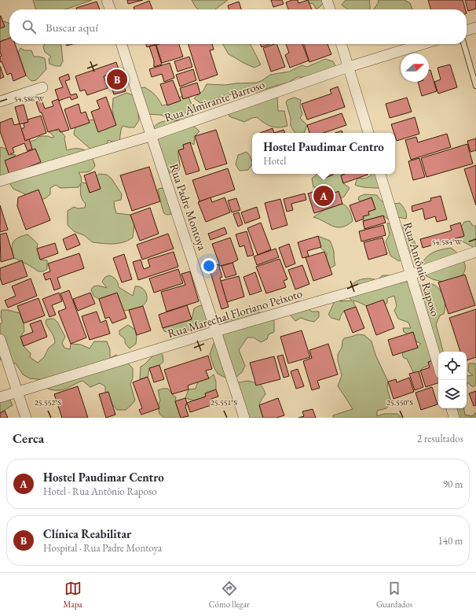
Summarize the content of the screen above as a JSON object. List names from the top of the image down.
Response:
{
  "streets": {
    "street": [
      "Rua Almirante Barroso",
      "Rua Padre Montoya",
      "Rua Antônio Raposo",
      "Rua Marechal Floriano Peixoto"
    ]
  },
  "crossings": [
    ["Rua Almirante Barroso", "Rua Padre Montoya"],
    ["Rua Padre Montoya", "Rua Marechal Floriano Peixoto"],
    ["Rua Antônio Raposo", "Rua Marechal Floriano Peixoto"]
  ],
  "north": "right",
  "page": {
    "search": "Buscar aquí",
    "pins": ["B", "A"],
    "popup": ["Hostel Paudimar Centro", "Hotel"],
    "heading": ["Cerca", "2 resultados"],
    "list": [
      {
        "mark": "A",
        "name": "Hostel Paudimar Centro",
        "note": "Hotel · Rua Antônio Raposo",
        "value": "90 m"
      },
      {
        "mark": "B",
        "name": "Clínica Reabilitar",
        "note": "Hospital · Rua Padre Montoya",
        "value": "140 m"
      }
    ],
    "nav": ["Mapa", "Cómo llegar", "Guardados"]
  },
  "coordinates": [
    "54.586°W",
    "54.584°W",
    "25.552°S",
    "25.551°S",
    "25.550°S"
  ]
}
